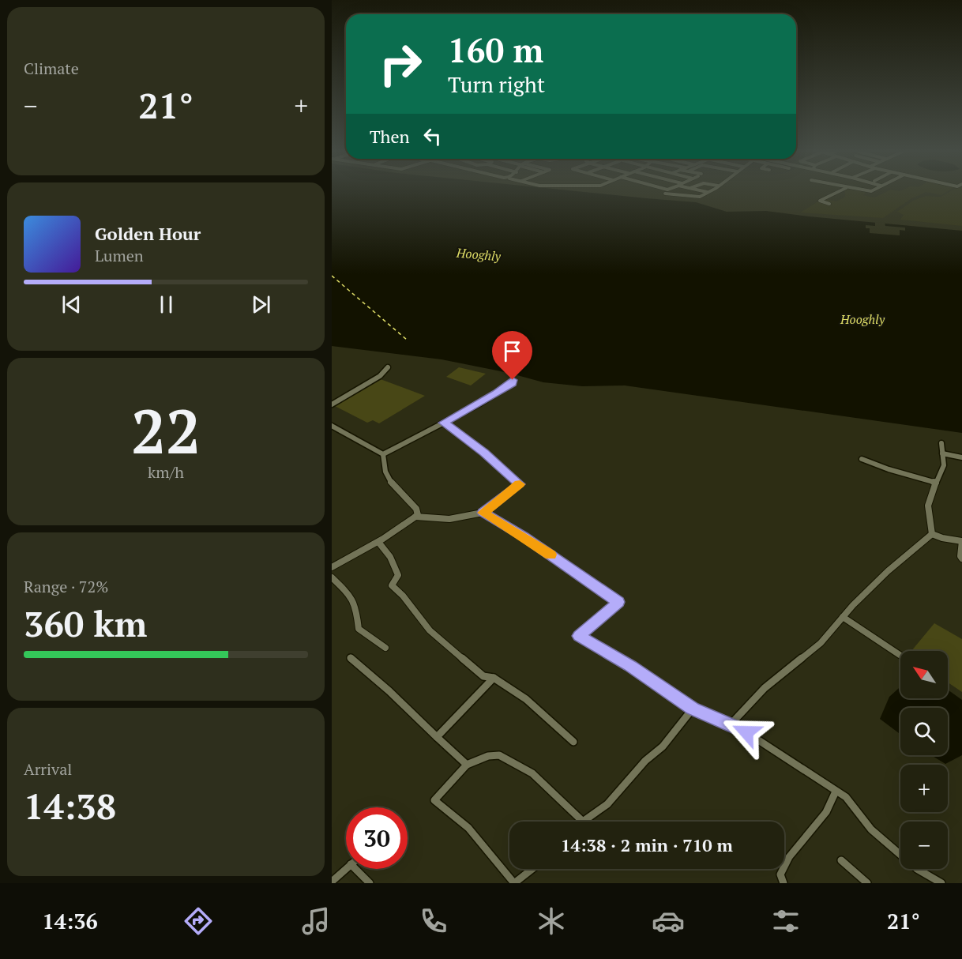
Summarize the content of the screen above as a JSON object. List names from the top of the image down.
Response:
{
  "water": ["Hooghly"],
  "north": "top left",
  "page": {
    "tile": [
      "Climate",
      ["22", "km/h"],
      ["Range · 72%", "360 km"],
      ["Arrival", "14:38"]
    ],
    "turn": ["160 m", "Turn right"],
    "heat": ["−", "21°", "+"],
    "then": "Then",
    "song": ["Golden Hour", "Lumen"],
    "map_buttons": ["+", "−"],
    "limit": "30",
    "trip": "14:38 · 2 min · 710 m",
    "tabs": ["14:36", "21°"]
  }
}
